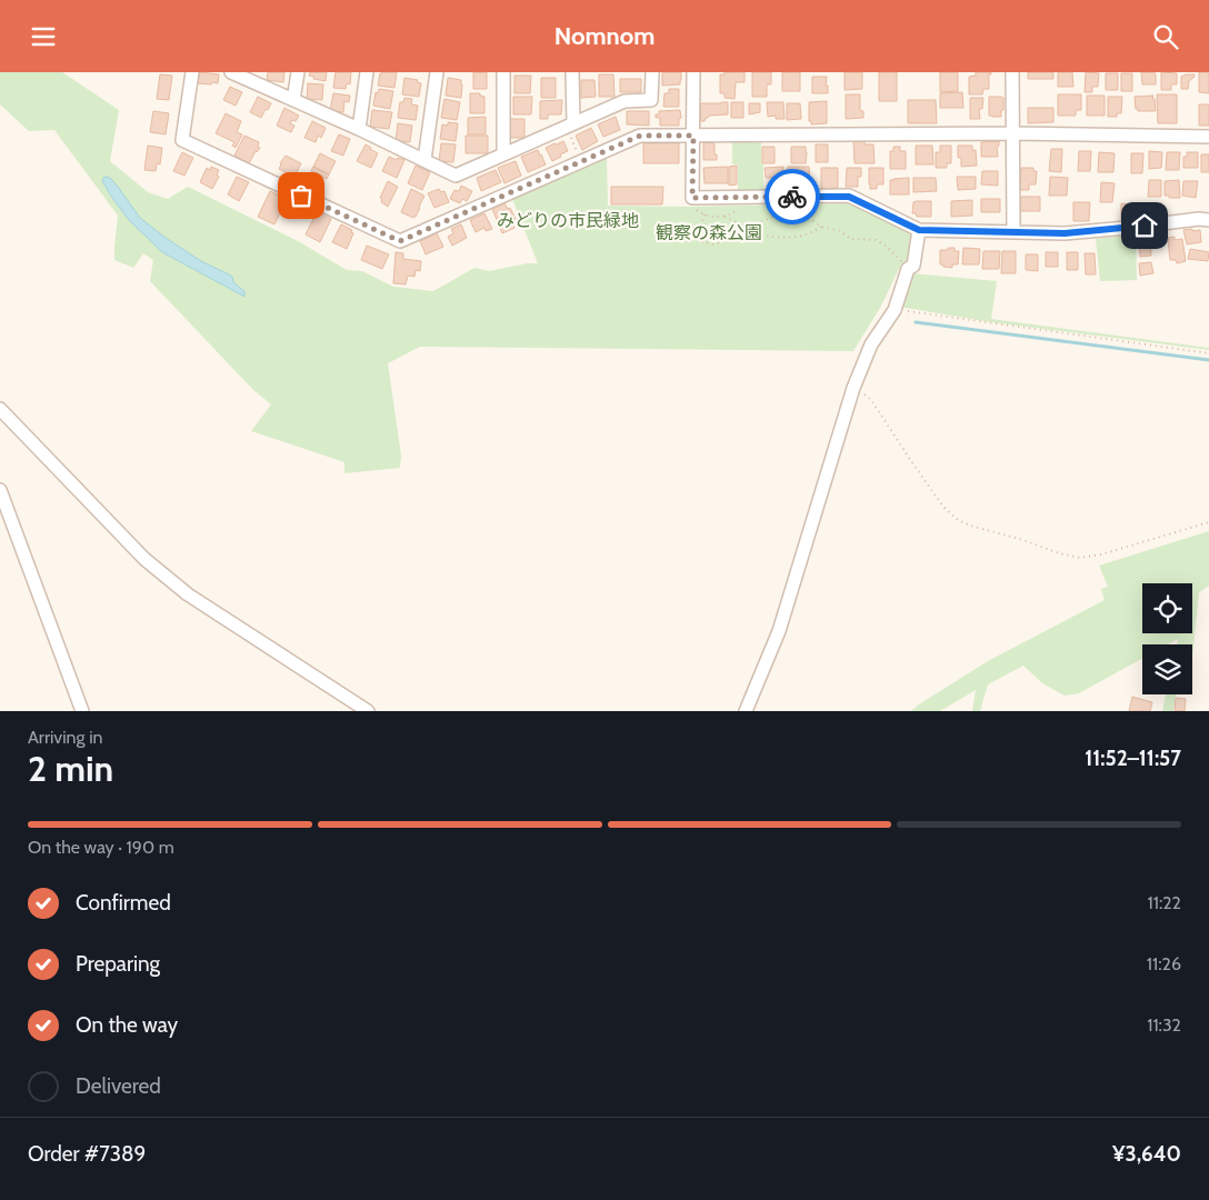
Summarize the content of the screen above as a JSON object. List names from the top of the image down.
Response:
{
  "parks": ["みどりの市民緑地", "観察の森公園"],
  "page": {
    "header": "Nomnom",
    "heading": ["2 min", "Arriving in", "11:52–11:57"],
    "panel": ["Order #7389", "¥3,640"],
    "bar": "On the way · 190 m",
    "list": [
      ["Confirmed", "11:22"],
      ["Preparing", "11:26"],
      ["On the way", "11:32"],
      "Delivered"
    ]
  }
}
